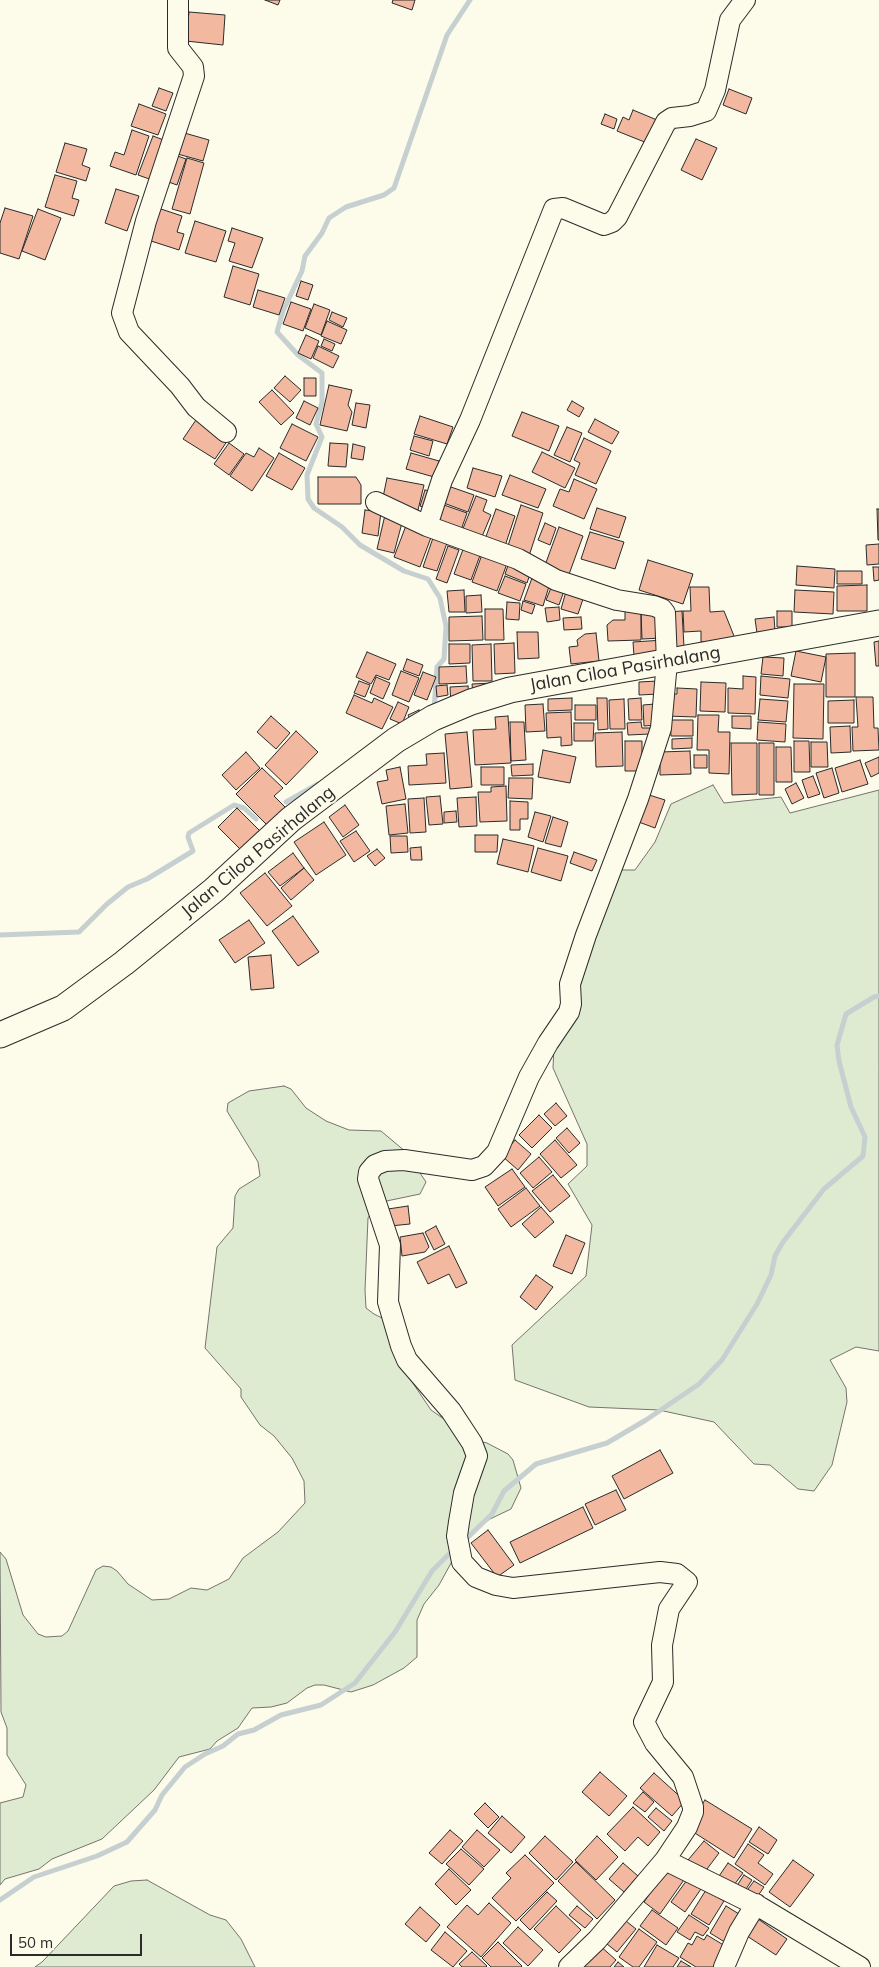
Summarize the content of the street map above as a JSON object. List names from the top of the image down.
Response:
{
  "streets": {
    "main road": ["Jalan Ciloa Pasirhalang"]
  },
  "scale_bar": "50 m"
}
